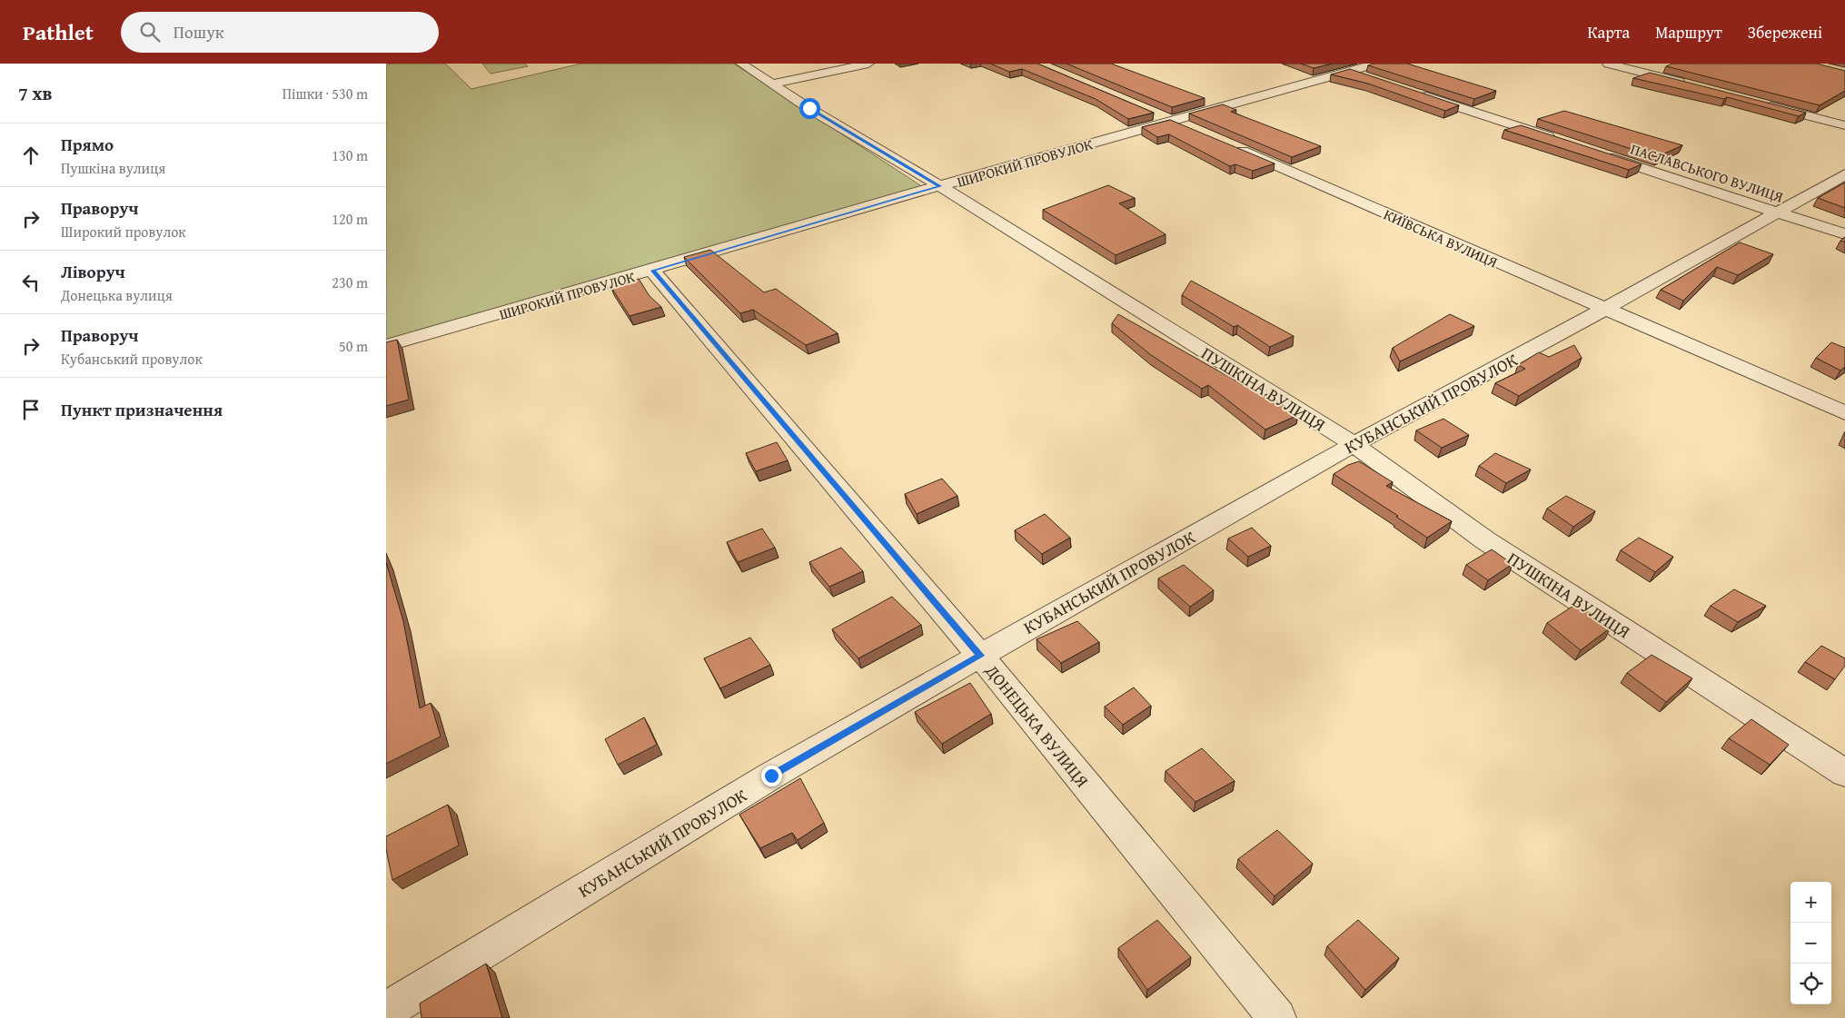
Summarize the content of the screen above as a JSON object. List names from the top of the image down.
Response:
{
  "streets": {
    "street": [
      "ШИРОКИЙ ПРОВУЛОК",
      "ПАСЛАВСЬКОГО ВУЛИЦЯ",
      "КИЇВСЬКА ВУЛИЦЯ",
      "ПУШКІНА ВУЛИЦЯ",
      "КУБАНСЬКИЙ ПРОВУЛОК",
      "ДОНЕЦЬКА ВУЛИЦЯ"
    ]
  },
  "crossings": [
    ["ШИРОКИЙ ПРОВУЛОК", "ПУШКІНА ВУЛИЦЯ"],
    ["ШИРОКИЙ ПРОВУЛОК", "ДОНЕЦЬКА ВУЛИЦЯ"],
    ["ПАСЛАВСЬКОГО ВУЛИЦЯ", "КУБАНСЬКИЙ ПРОВУЛОК"],
    ["КИЇВСЬКА ВУЛИЦЯ", "КУБАНСЬКИЙ ПРОВУЛОК"],
    ["ПУШКІНА ВУЛИЦЯ", "КУБАНСЬКИЙ ПРОВУЛОК"],
    ["КУБАНСЬКИЙ ПРОВУЛОК", "ДОНЕЦЬКА ВУЛИЦЯ"]
  ],
  "page": {
    "header": "Pathlet",
    "search": "Пошук",
    "nav": ["Карта", "Маршрут", "Збережені"],
    "heading": ["7 хв", "Пішки · 530 m"],
    "list": [
      ["Прямо", "Пушкіна вулиця", "130 m"],
      ["Праворуч", "Широкий провулок", "120 m"],
      ["Ліворуч", "Донецька вулиця", "230 m"],
      ["Праворуч", "Кубанський провулок", "50 m"],
      "Пункт призначення"
    ],
    "map_buttons": ["+", "−"]
  }
}
